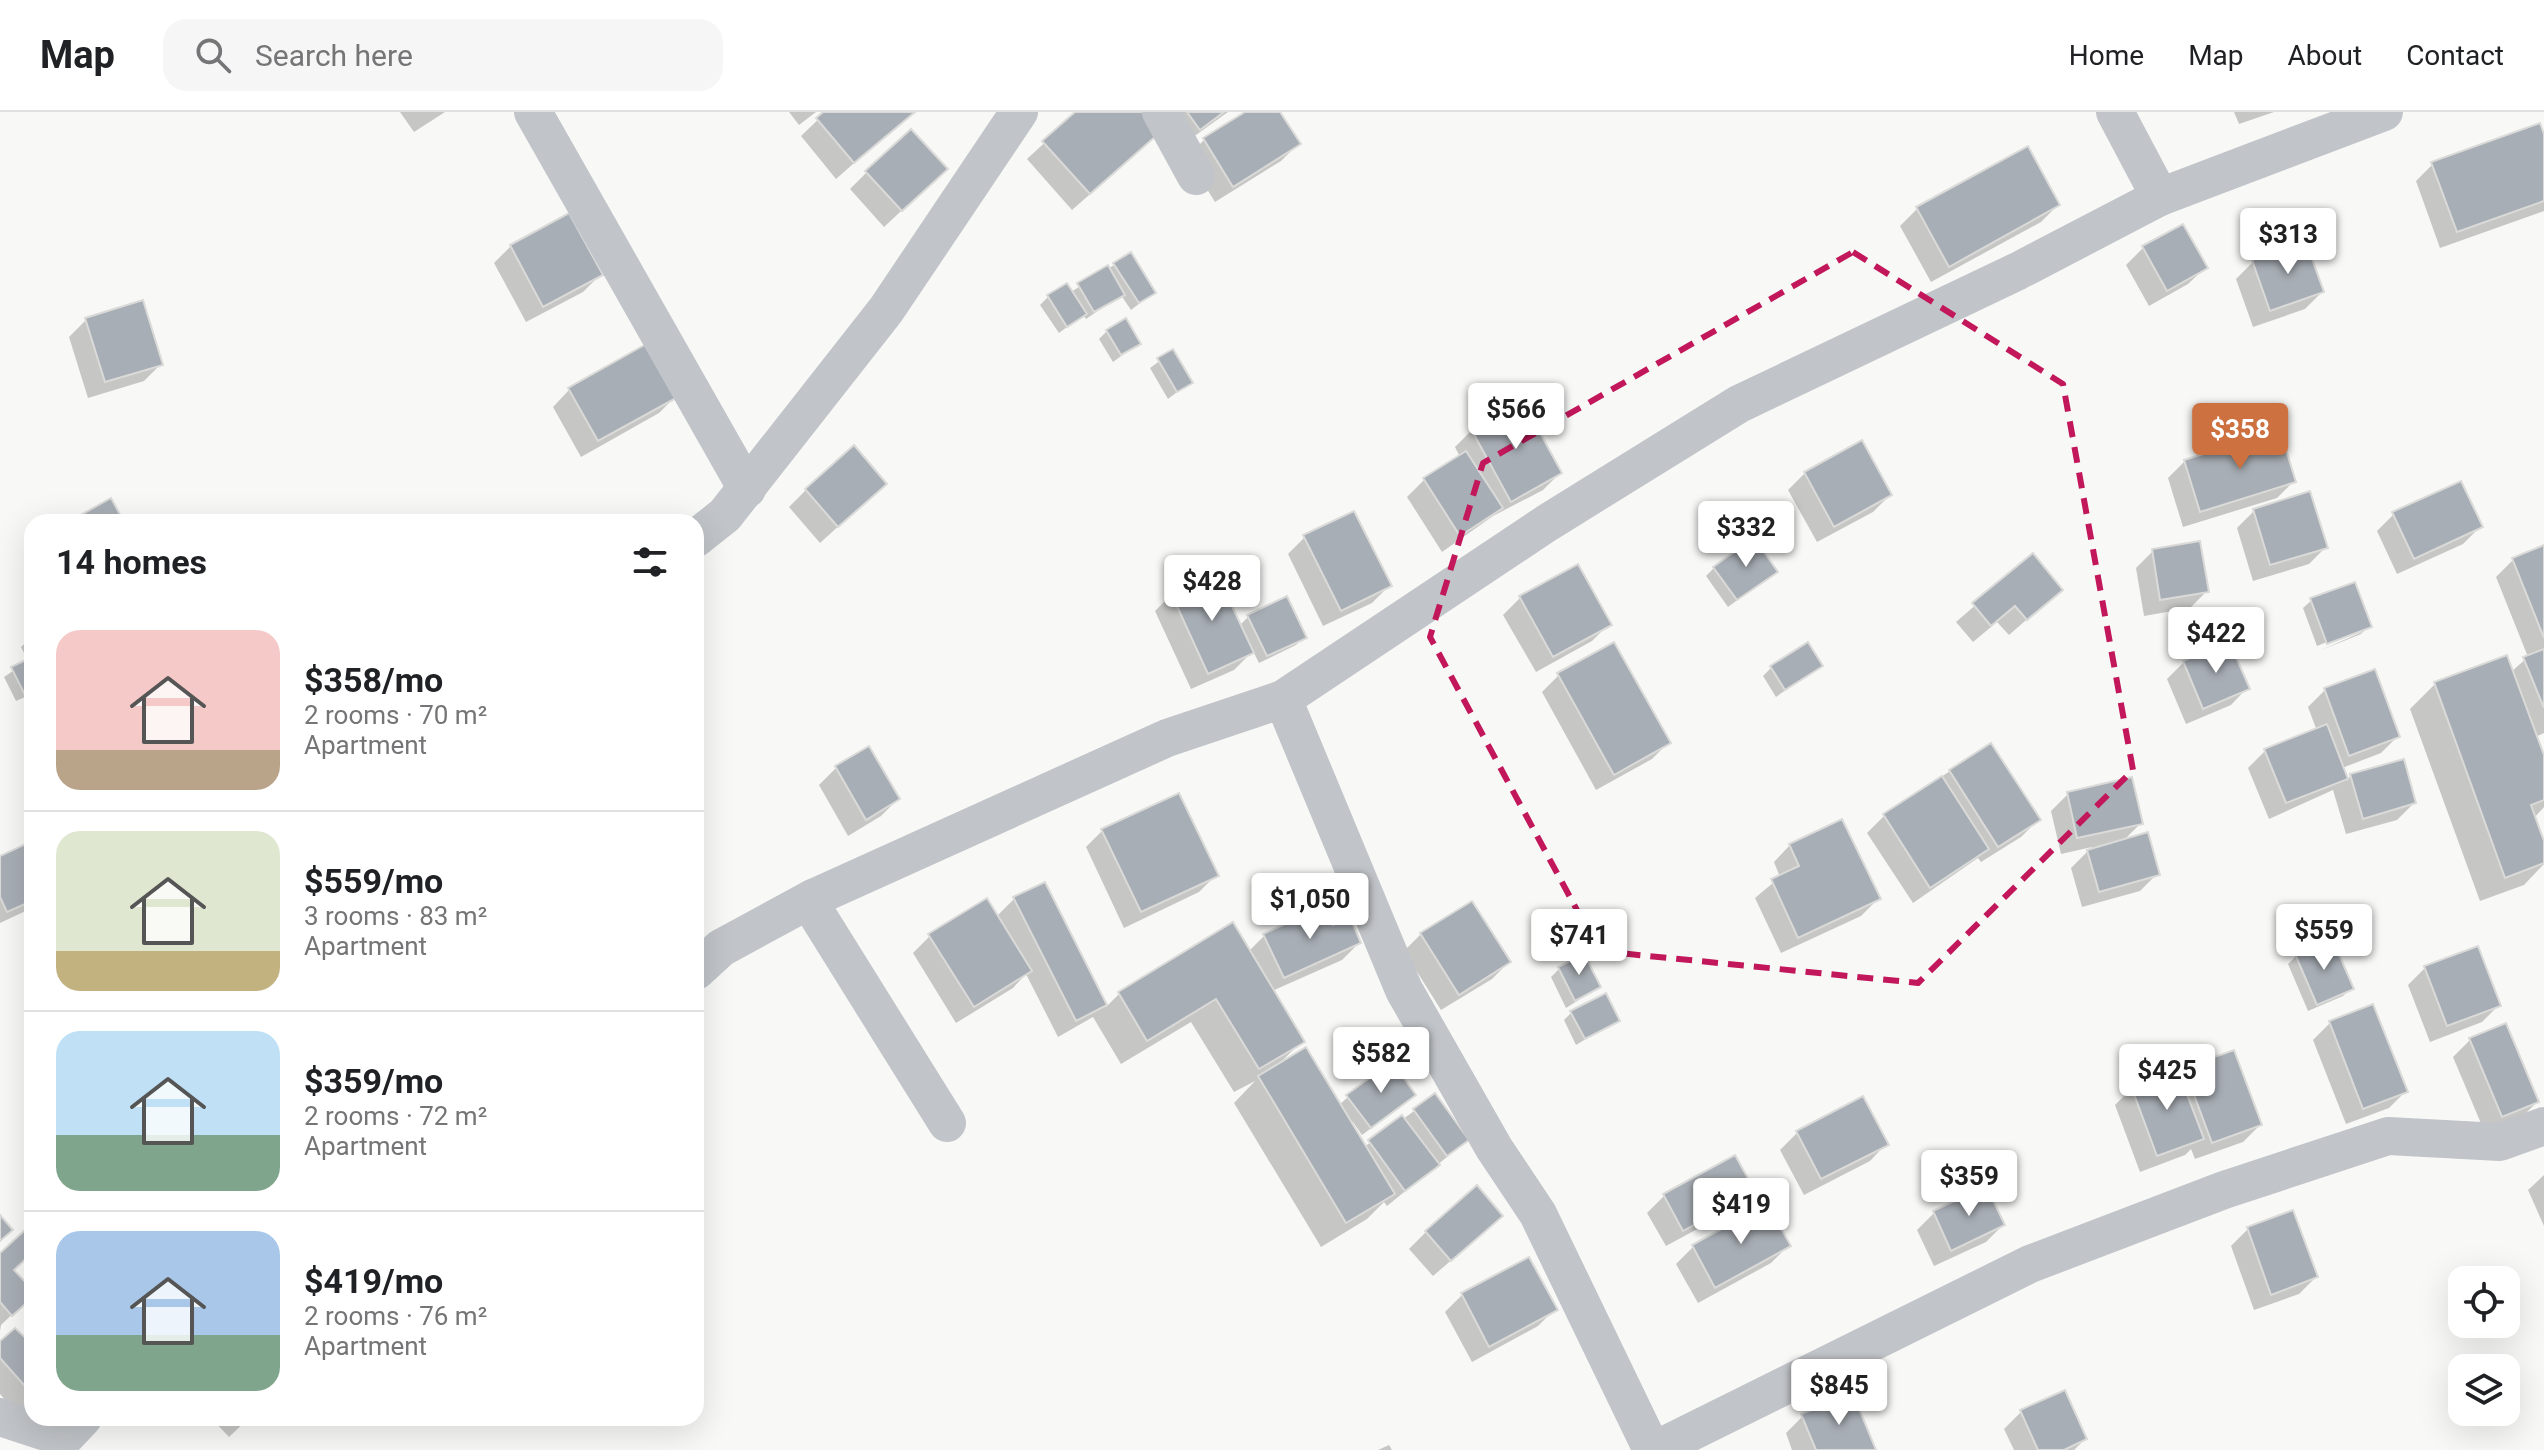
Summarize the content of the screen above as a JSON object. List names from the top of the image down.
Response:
{
  "page": {
    "header": "Map",
    "search": "Search here",
    "nav": [
      "Home",
      "Map",
      "About",
      "Contact"
    ],
    "price": [
      "$313",
      "$566",
      "$358",
      "$332",
      "$428",
      "$422",
      "$1,050",
      "$559",
      "$741",
      "$582",
      "$425",
      "$359",
      "$419",
      "$845"
    ],
    "heading": "14 homes",
    "list": [
      {
        "name": "$358/mo",
        "note": "2 rooms · 70 m² · Apartment"
      },
      {
        "name": "$559/mo",
        "note": "3 rooms · 83 m² · Apartment"
      },
      {
        "name": "$359/mo",
        "note": "2 rooms · 72 m² · Apartment"
      },
      {
        "name": "$419/mo",
        "note": "2 rooms · 76 m² · Apartment"
      }
    ]
  }
}
